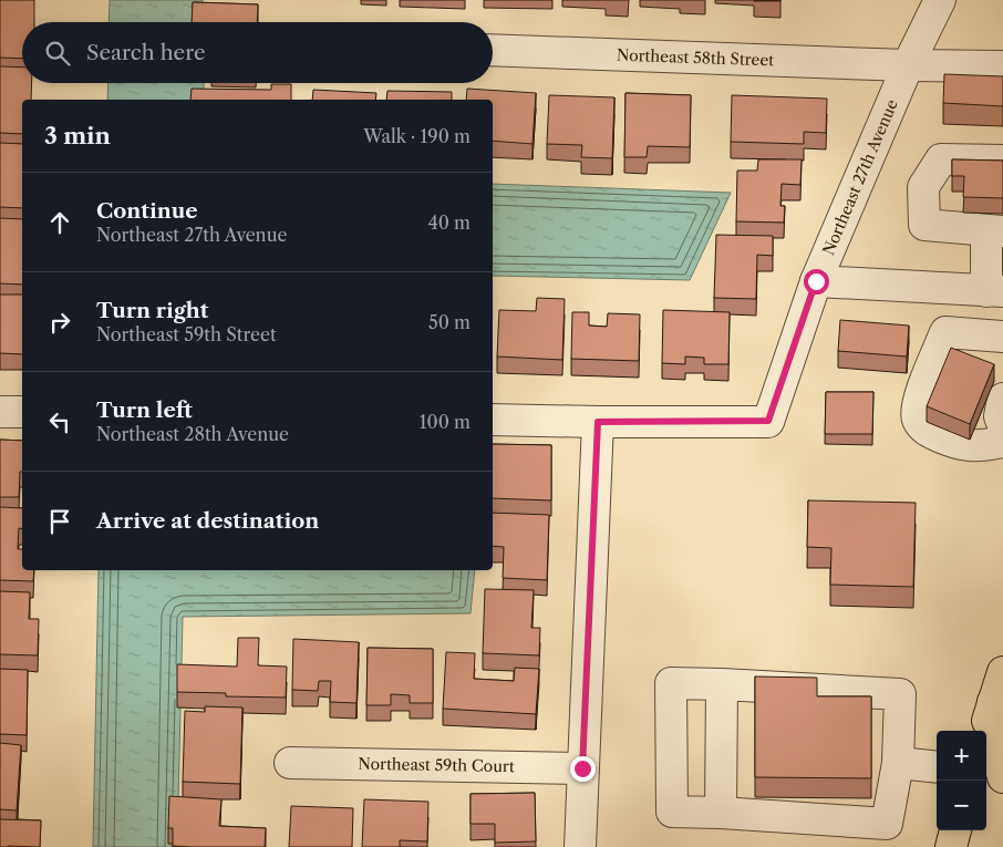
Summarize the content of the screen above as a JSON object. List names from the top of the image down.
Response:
{
  "streets": {
    "street": ["Northeast 58th Street", "Northeast 27th Avenue", "Northeast 59th Court"]
  },
  "crossings": [
    ["Northeast 58th Street", "Northeast 27th Avenue"]
  ],
  "page": {
    "search": "Search here",
    "heading": ["3 min", "Walk · 190 m"],
    "list": [
      ["Continue", "Northeast 27th Avenue", "40 m"],
      ["Turn right", "Northeast 59th Street", "50 m"],
      ["Turn left", "Northeast 28th Avenue", "100 m"],
      "Arrive at destination"
    ],
    "map_buttons": ["+", "−"]
  }
}
